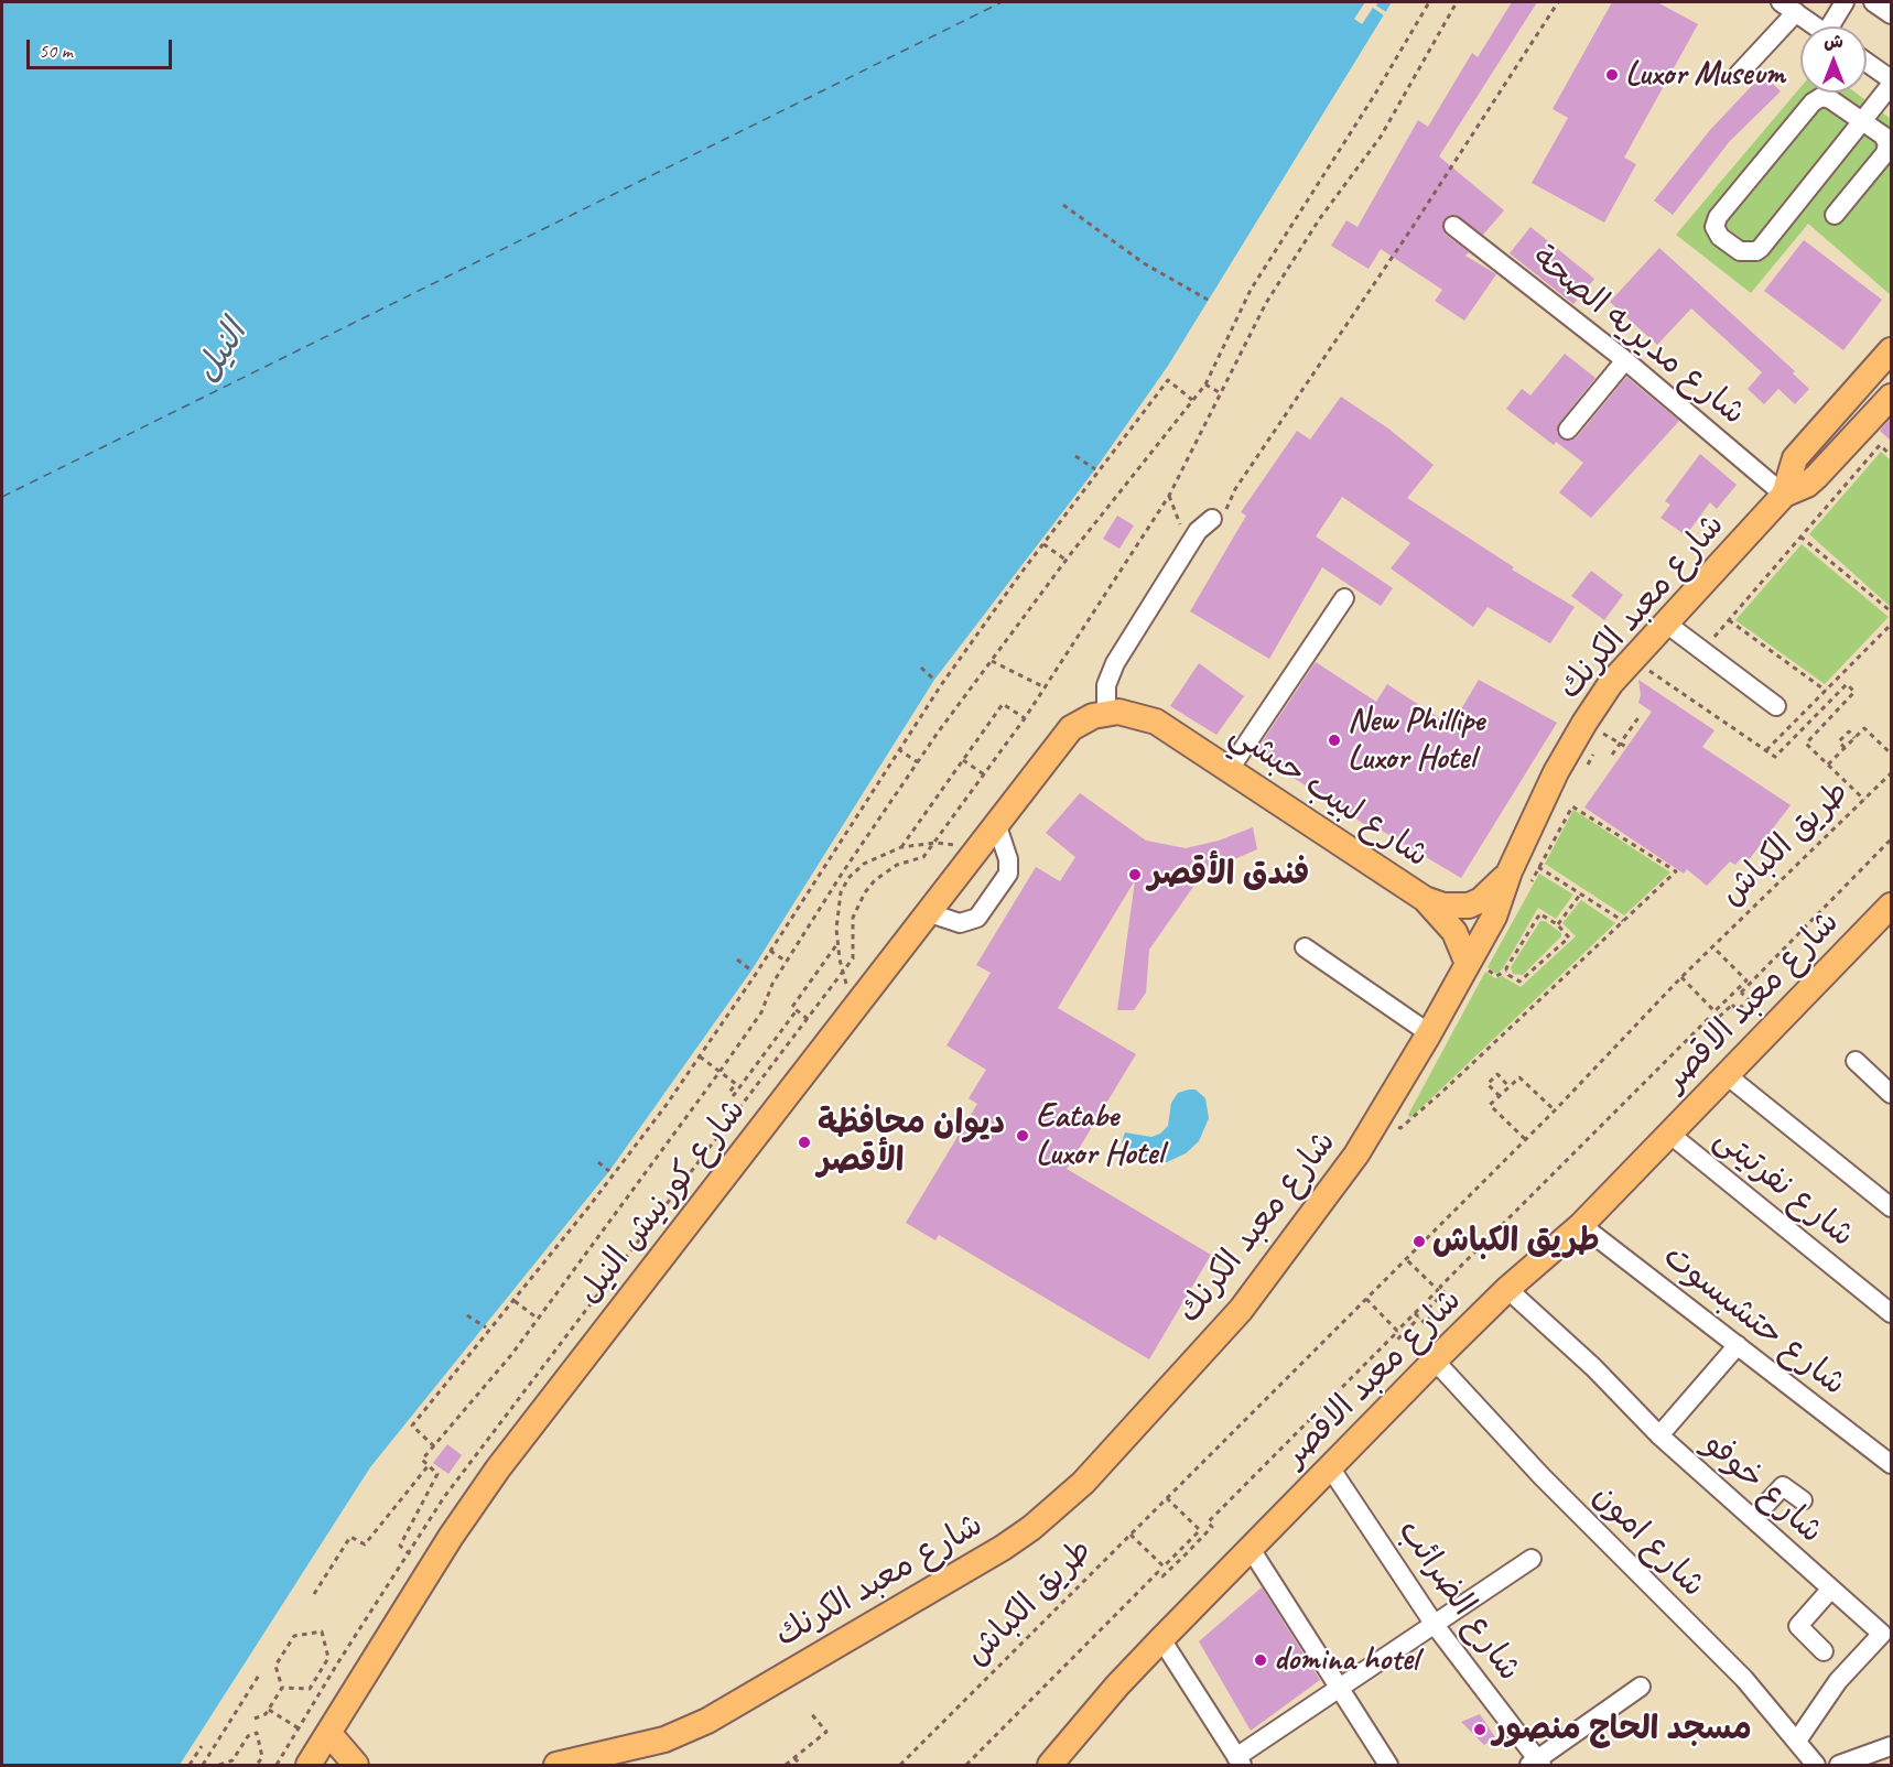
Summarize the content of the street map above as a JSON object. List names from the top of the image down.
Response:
{
  "streets": {
    "main road": [
      "شارع معبد الكرنك",
      "شارع لبيب حبشي",
      "شارع معبد الاقصر",
      "شارع كورنيش النيل"
    ],
    "street": [
      "شارع مديريه الصحة",
      "شارع نفرتيتى",
      "شارع حتشبسوت",
      "شارع خوفو",
      "شارع امون",
      "شارع الضرائب"
    ],
    "path": ["طريق الكباش"]
  },
  "crossings": [
    ["شارع مديريه الصحة", "شارع معبد الكرنك"],
    ["شارع معبد الكرنك", "شارع لبيب حبشي"],
    ["شارع لبيب حبشي", "شارع كورنيش النيل"],
    ["شارع معبد الاقصر", "شارع نفرتيتى"],
    ["شارع معبد الاقصر", "شارع حتشبسوت"],
    ["شارع معبد الاقصر", "شارع خوفو"],
    ["شارع معبد الاقصر", "شارع امون"],
    ["شارع معبد الاقصر", "شارع الضرائب"],
    ["شارع خوفو", "شارع امون"]
  ],
  "water": ["النيل"],
  "places": [
    "Luxor Museum",
    "New Phillipe Luxor Hotel",
    "فندق الأقصر",
    "Eatabe Luxor Hotel",
    "ديوان محافظة الأقصر",
    "طريق الكباش",
    "domina hotel",
    "مسجد الحاج منصور"
  ],
  "scale_bar": "50 m",
  "north": "top"
}
